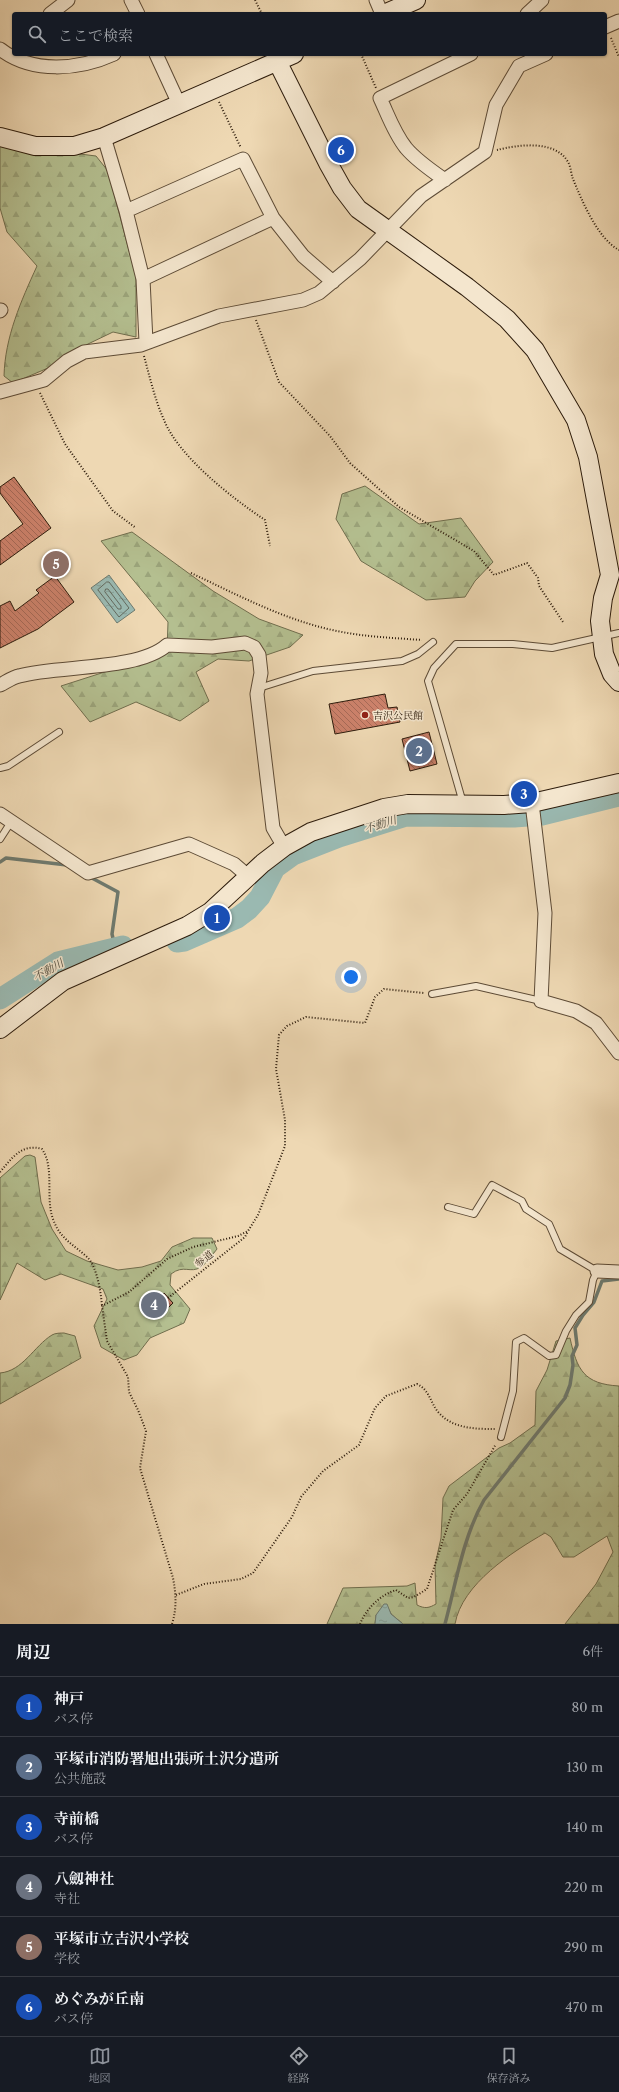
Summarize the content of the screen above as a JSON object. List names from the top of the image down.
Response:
{
  "streets": {
    "path": ["参道"]
  },
  "water": ["不動川"],
  "places": ["吉沢公民館"],
  "page": {
    "search": "ここで検索",
    "pins": [
      "6",
      "5",
      "2",
      "3",
      "1",
      "4"
    ],
    "heading": ["周辺", "6件"],
    "list": [
      {
        "mark": "1",
        "name": "神戸",
        "note": "バス停",
        "value": "80 m"
      },
      {
        "mark": "2",
        "name": "平塚市消防署旭出張所土沢分遣所",
        "note": "公共施設",
        "value": "130 m"
      },
      {
        "mark": "3",
        "name": "寺前橋",
        "note": "バス停",
        "value": "140 m"
      },
      {
        "mark": "4",
        "name": "八劔神社",
        "note": "寺社",
        "value": "220 m"
      },
      {
        "mark": "5",
        "name": "平塚市立吉沢小学校",
        "note": "学校",
        "value": "290 m"
      },
      {
        "mark": "6",
        "name": "めぐみが丘南",
        "note": "バス停",
        "value": "470 m"
      }
    ],
    "nav": ["地図", "経路", "保存済み"]
  }
}
